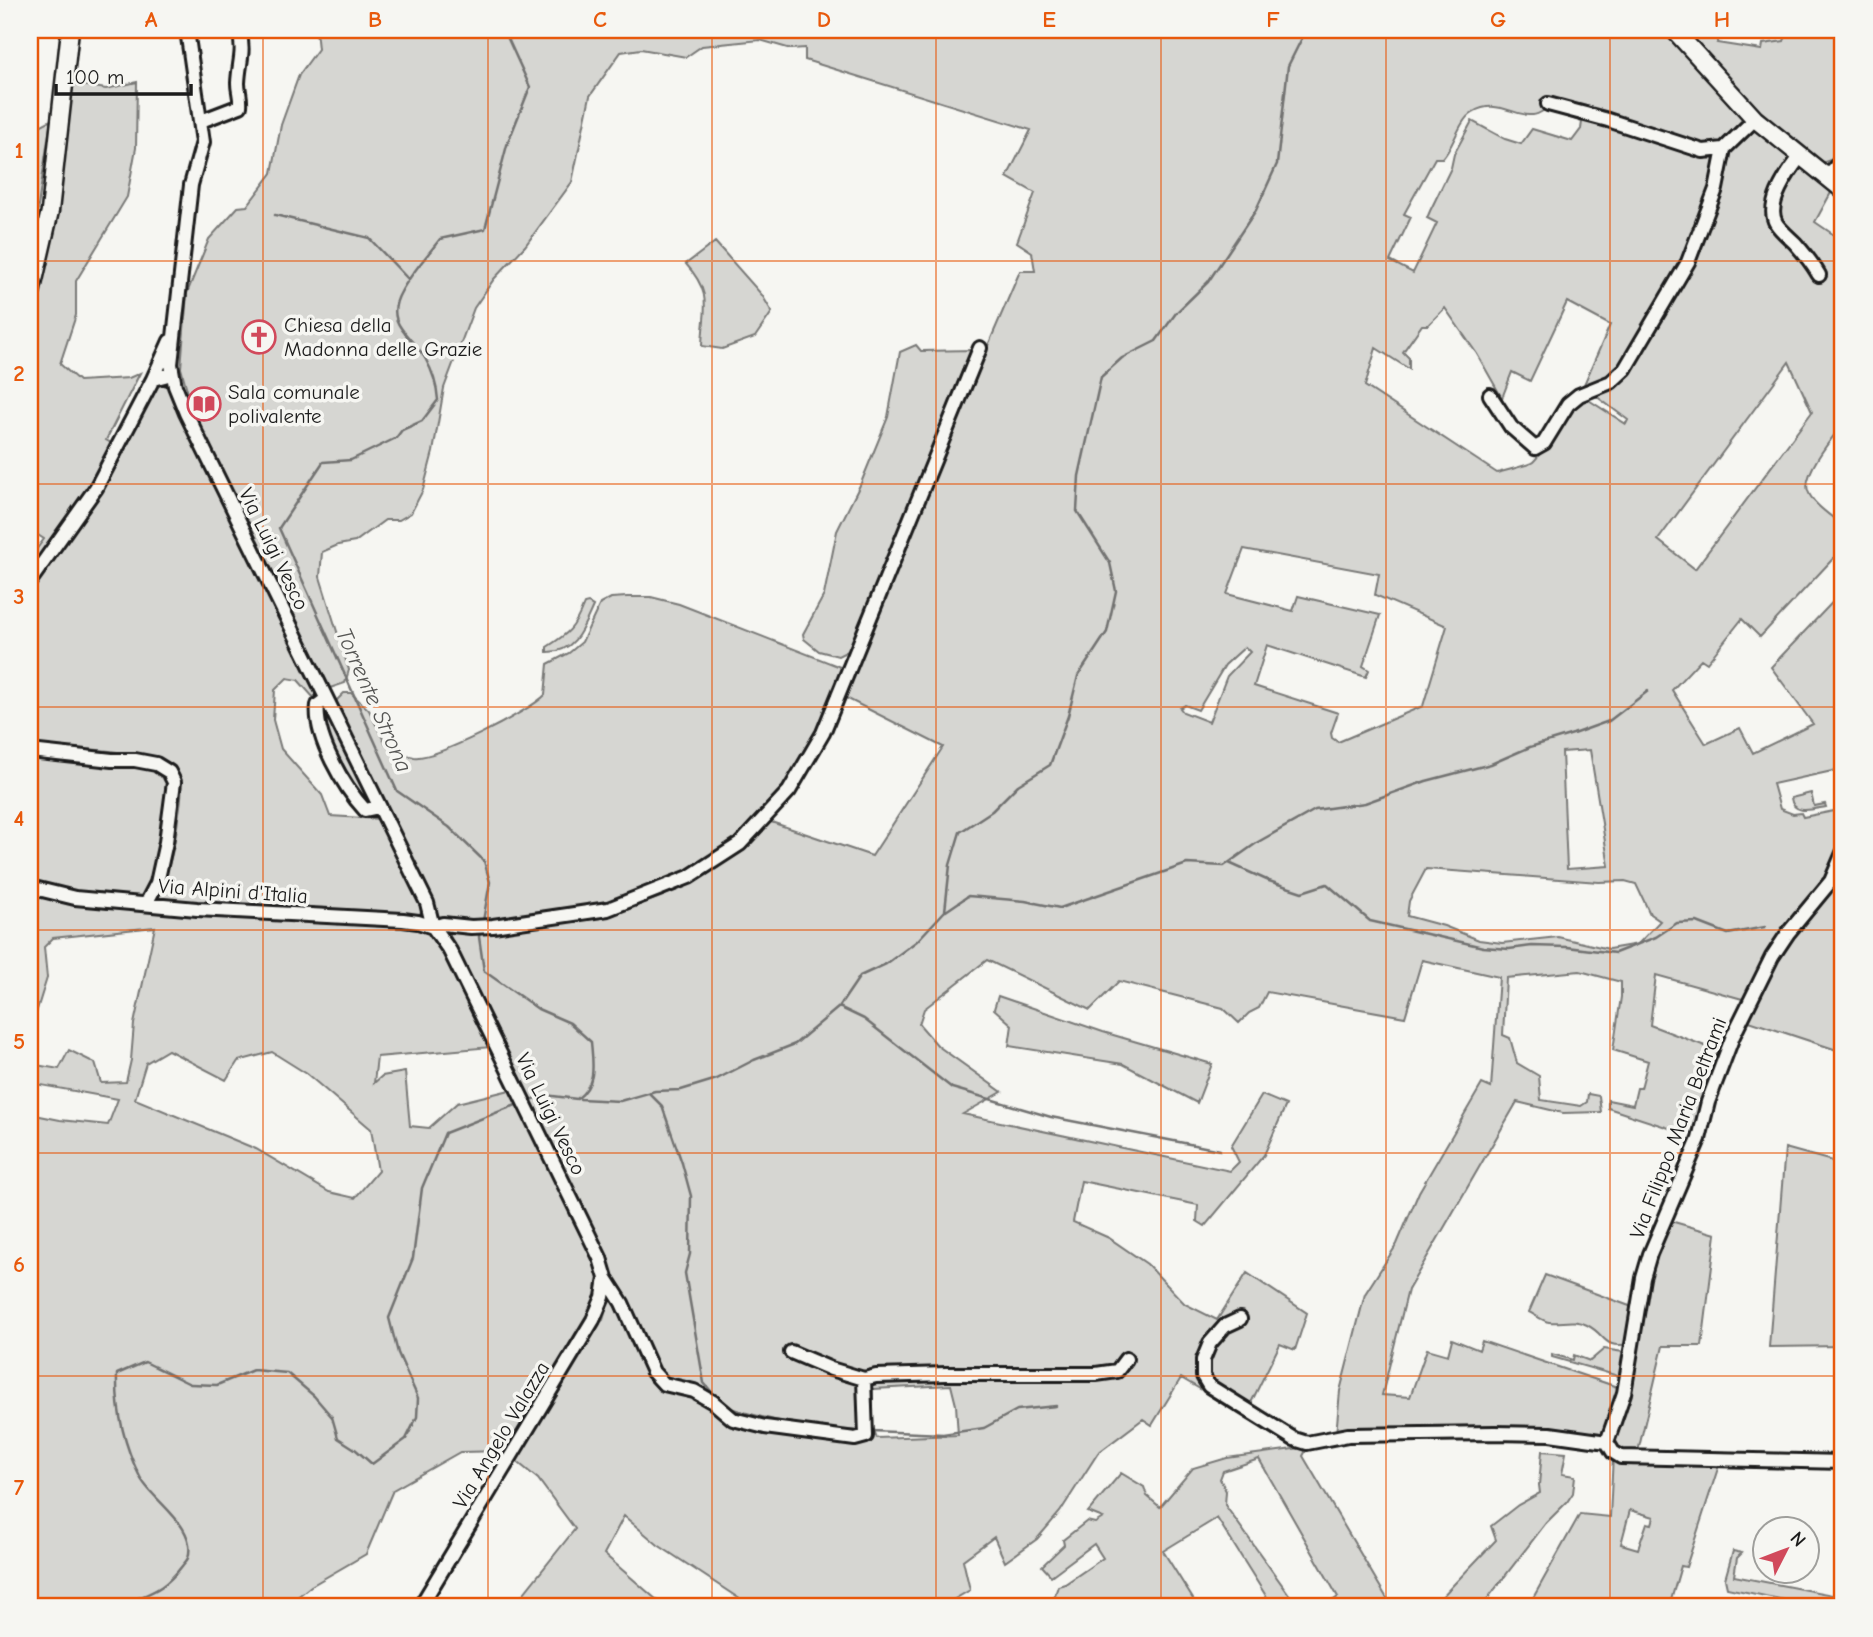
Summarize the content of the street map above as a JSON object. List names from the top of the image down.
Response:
{
  "streets": {
    "street": [
      "Via Luigi Vesco",
      "Via Alpini d'Italia",
      "Via Filippo Maria Beltrami",
      "Via Angelo Valazza"
    ]
  },
  "crossings": [
    ["Via Luigi Vesco", "Via Alpini d'Italia"],
    ["Via Luigi Vesco", "Via Angelo Valazza"]
  ],
  "water": ["Torrente Strona"],
  "places": {
    "church": ["Chiesa della Madonna delle Grazie"],
    "library": ["Sala comunale polivalente"]
  },
  "scale_bar": "100 m",
  "north": "top right",
  "grid": {
    "columns": [
      "A",
      "B",
      "C",
      "D",
      "E",
      "F",
      "G",
      "H"
    ],
    "rows": [
      "1",
      "2",
      "3",
      "4",
      "5",
      "6",
      "7"
    ]
  }
}
